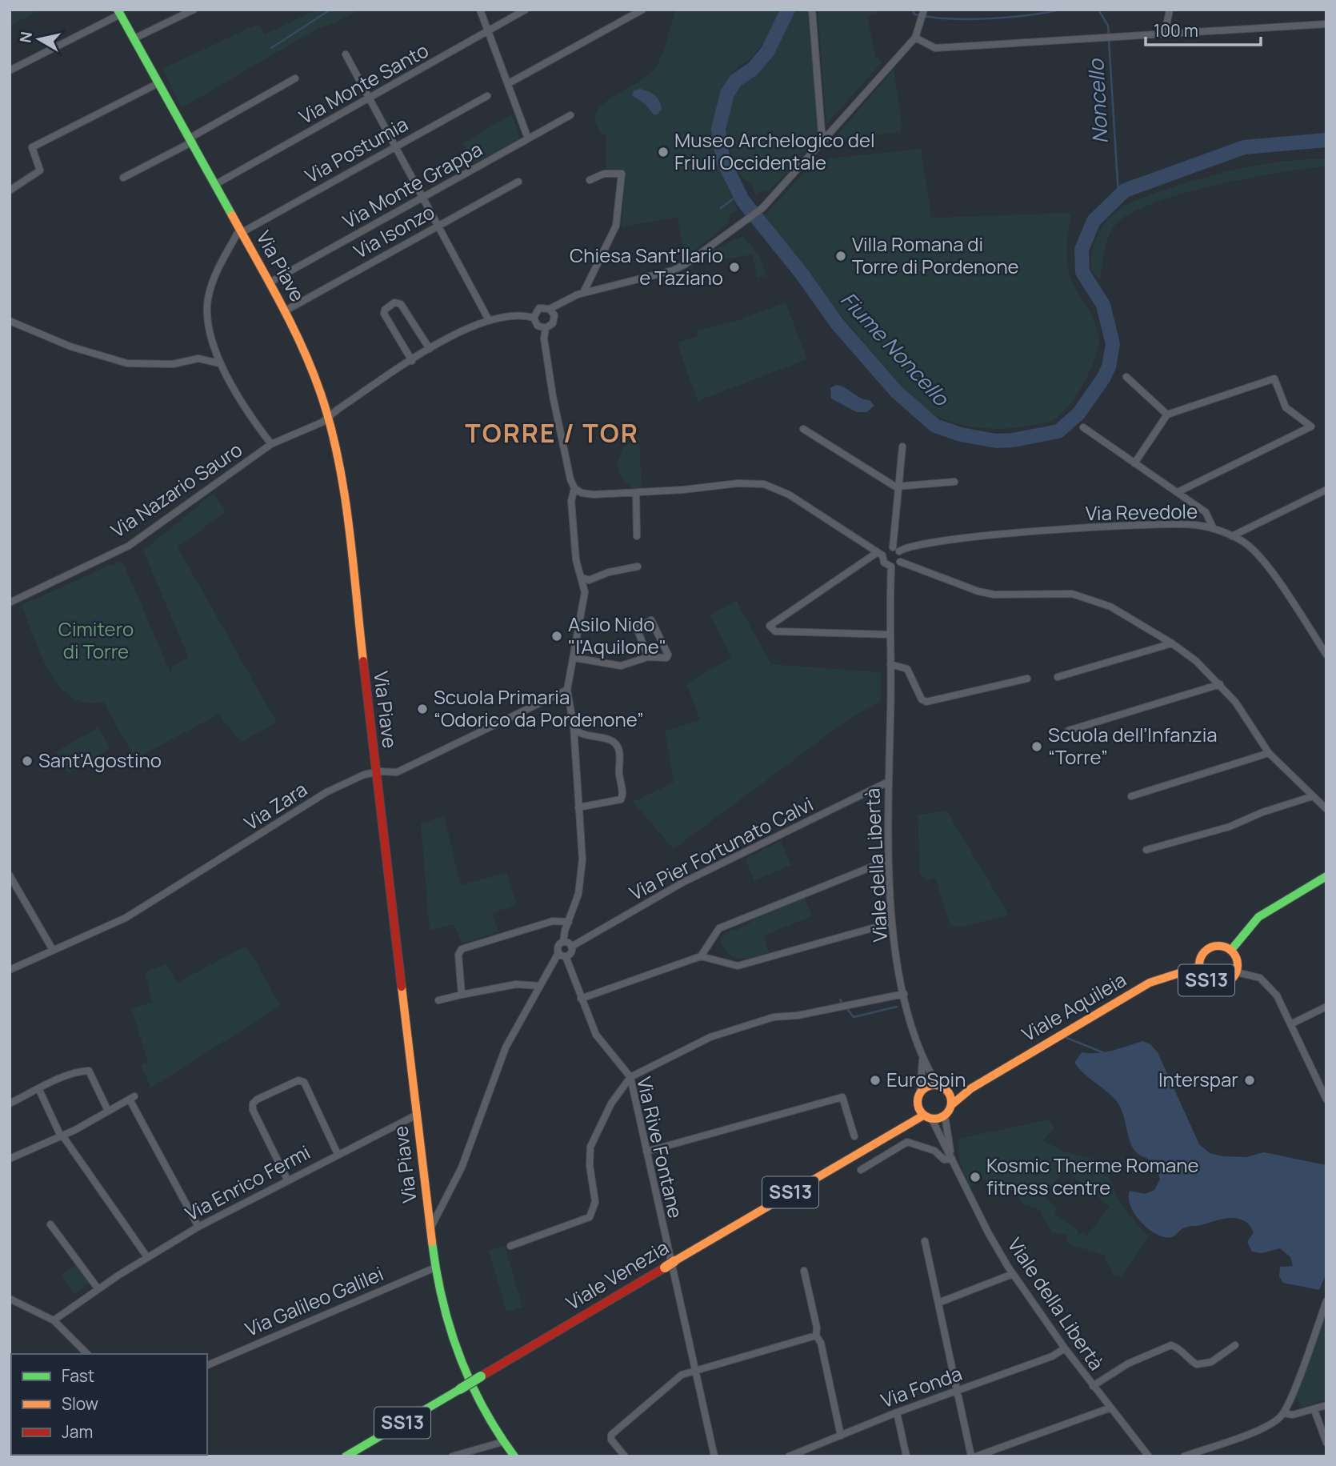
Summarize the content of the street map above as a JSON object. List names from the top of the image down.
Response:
{
  "streets": {
    "street": [
      "Via Monte Santo",
      "Via Postumia",
      "Via Monte Grappa",
      "Via Isonzo",
      "Via Piave",
      "Via Nazario Sauro",
      "Via Revedole",
      "Via Zara",
      "Via Pier Fortunato Calvi",
      "Viale della Libertà",
      "SS13",
      "Viale Aquileia",
      "Via Rive Fontane",
      "Via Enrico Fermi",
      "Viale Venezia",
      "Via Galileo Galilei",
      "Via Fonda"
    ]
  },
  "crossings": [
    ["Via Monte Santo", "Via Piave"],
    ["Via Postumia", "Via Piave"],
    ["Via Monte Grappa", "Via Piave"],
    ["Via Isonzo", "Via Piave"],
    ["Via Piave", "Via Nazario Sauro"],
    ["Via Piave", "Via Zara"],
    ["Via Piave", "Via Enrico Fermi"],
    ["Via Piave", "Via Galileo Galilei"],
    ["Via Revedole", "Viale della Libertà"],
    ["Via Pier Fortunato Calvi", "Viale della Libertà"],
    ["Via Pier Fortunato Calvi", "Via Rive Fontane"],
    ["Viale della Libertà", "SS13"],
    ["Viale della Libertà", "Viale Aquileia"],
    ["Viale della Libertà", "Viale Venezia"],
    ["Viale della Libertà", "Via Fonda"],
    ["SS13", "Viale Aquileia"],
    ["SS13", "Viale Venezia"],
    ["Viale Aquileia", "Viale Venezia"]
  ],
  "districts": ["TORRE / TOR"],
  "water": ["Noncello", "Fiume Noncello"],
  "parks": ["Cimitero di Torre"],
  "places": [
    "Museo Archelogico del Friuli Occidentale",
    "Villa Romana di Torre di Pordenone",
    "Chiesa Sant'Ilario e Taziano",
    "Asilo Nido \"l'Aquilone\"",
    "Scuola Primaria “Odorico da Pordenone”",
    "Scuola dell’Infanzia “Torre”",
    "Sant'Agostino",
    "EuroSpin",
    "Interspar",
    "Kosmic Therme Romane fitness centre"
  ],
  "legend": ["Fast", "Slow", "Jam"],
  "scale_bar": "100 m",
  "north": "left"
}
